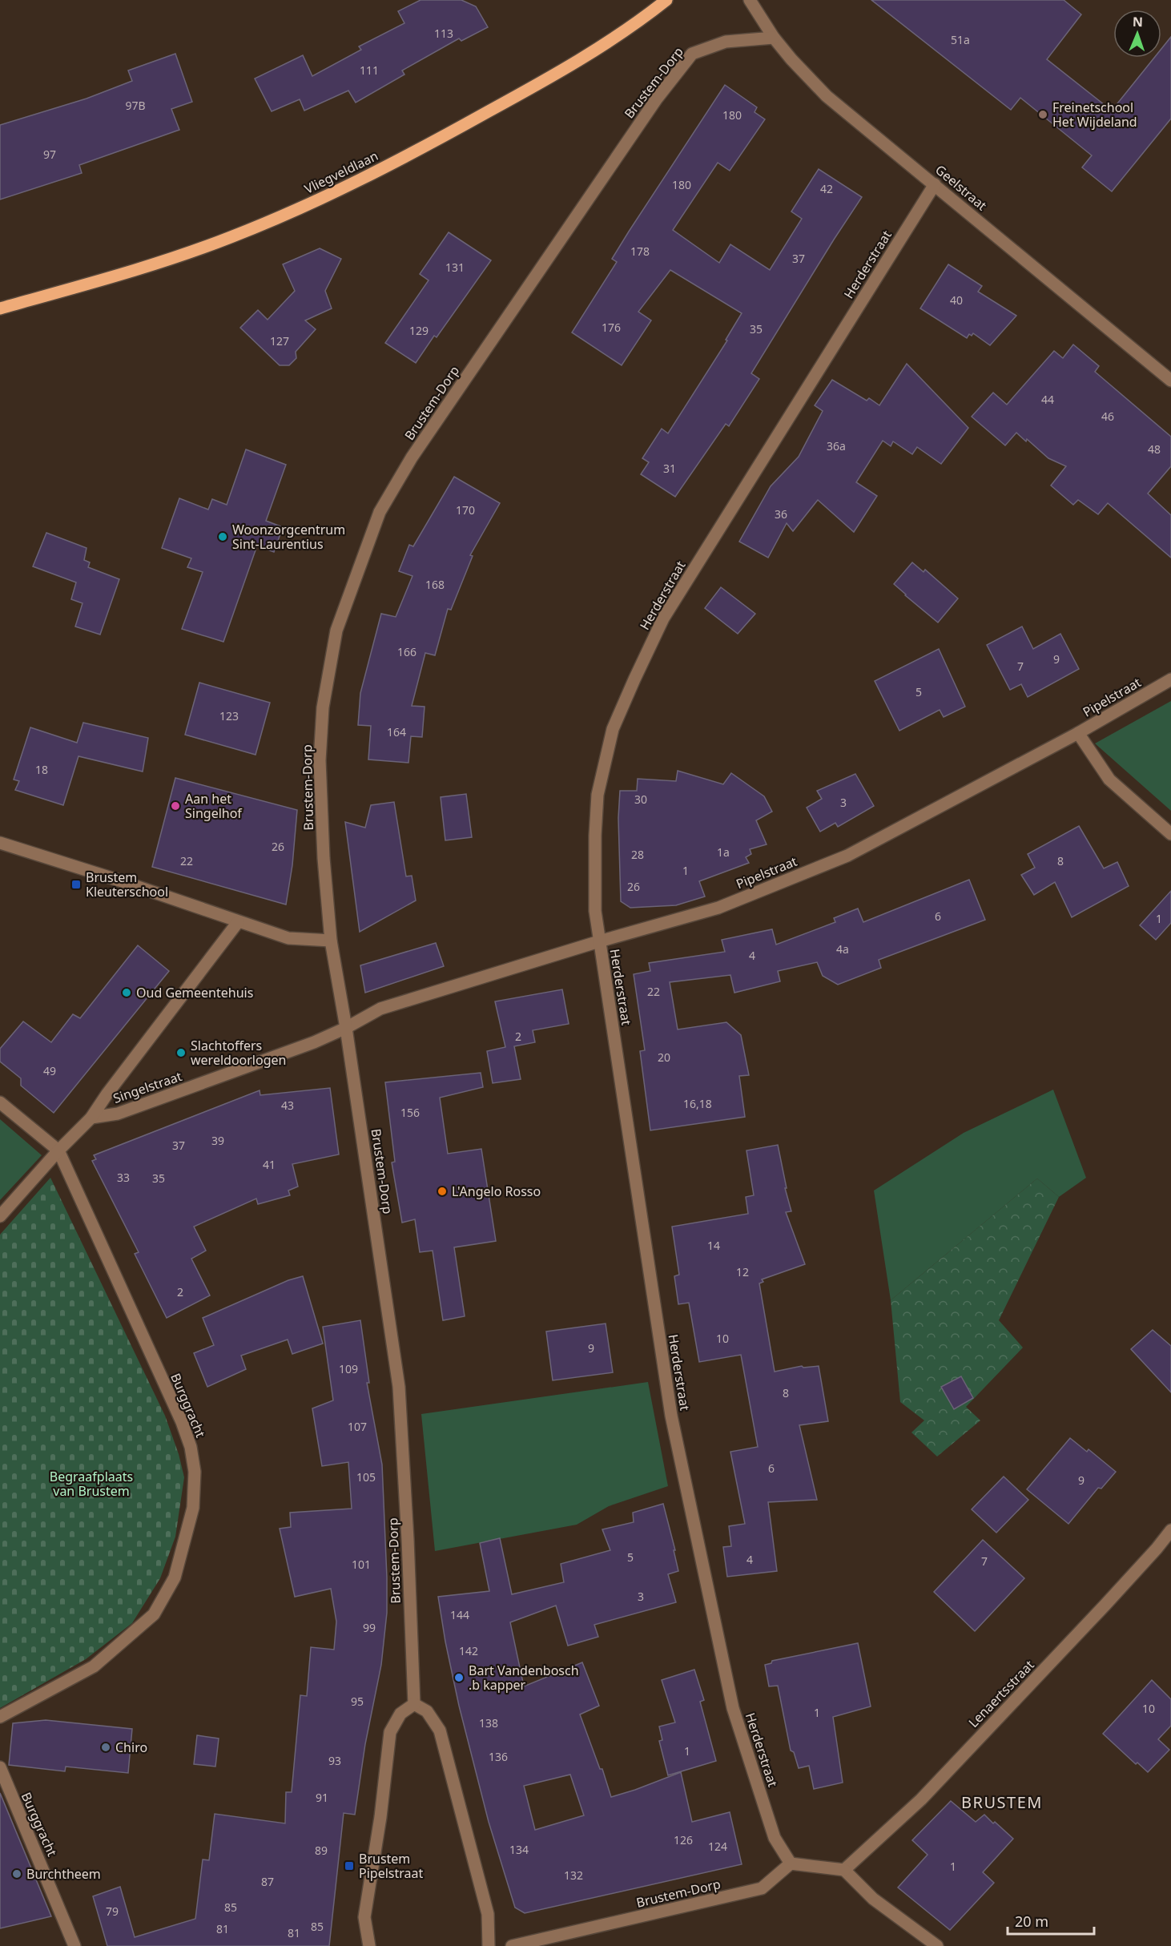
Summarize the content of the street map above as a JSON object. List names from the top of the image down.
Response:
{
  "streets": {
    "main road": ["Vliegveldlaan"],
    "street": [
      "Brustem-Dorp",
      "Geelstraat",
      "Herderstraat",
      "Pipelstraat",
      "Singelstraat",
      "Burggracht",
      "Lenaertsstraat"
    ]
  },
  "crossings": [
    ["Brustem-Dorp", "Geelstraat"],
    ["Brustem-Dorp", "Herderstraat"],
    ["Brustem-Dorp", "Pipelstraat"],
    ["Brustem-Dorp", "Singelstraat"],
    ["Geelstraat", "Herderstraat"],
    ["Herderstraat", "Pipelstraat"],
    ["Pipelstraat", "Singelstraat"],
    ["Singelstraat", "Burggracht"]
  ],
  "districts": ["BRUSTEM"],
  "parks": ["Begraafplaats van Brustem"],
  "places": {
    "other": [
      "Freinetschool Het Wijdeland",
      "Woonzorgcentrum Sint-Laurentius",
      "Aan het Singelhof",
      "Oud Gemeentehuis",
      "Slachtoffers wereldoorlogen",
      "L'Angelo Rosso",
      "Bart Vandenbosch .b kapper",
      "Chiro",
      "Burchtheem"
    ],
    "transit": ["Brustem Kleuterschool", "Brustem Pipelstraat"]
  },
  "house_numbers": [
    "113",
    "51a",
    "111",
    "97B",
    "180",
    "97",
    "180",
    "42",
    "178",
    "37",
    "131",
    "40",
    "176",
    "35",
    "129",
    "127",
    "44",
    "46",
    "36a",
    "48",
    "31",
    "170",
    "36",
    "168",
    "166",
    "9",
    "7",
    "5",
    "123",
    "164",
    "18",
    "30",
    "3",
    "26",
    "1a",
    "28",
    "22",
    "8",
    "1",
    "26",
    "6",
    "1",
    "4a",
    "4",
    "22",
    "2",
    "20",
    "49",
    "16,18",
    "43",
    "156",
    "39",
    "37",
    "41",
    "33",
    "35",
    "14",
    "12",
    "2",
    "10",
    "9",
    "109",
    "8",
    "107",
    "6",
    "105",
    "9",
    "5",
    "4",
    "7",
    "101",
    "3",
    "144",
    "99",
    "142",
    "95",
    "10",
    "1",
    "138",
    "1",
    "136",
    "93",
    "91",
    "126",
    "124",
    "134",
    "89",
    "1",
    "132",
    "87",
    "85",
    "79",
    "85",
    "81",
    "81"
  ],
  "scale_bar": "20 m",
  "north": "top"
}
